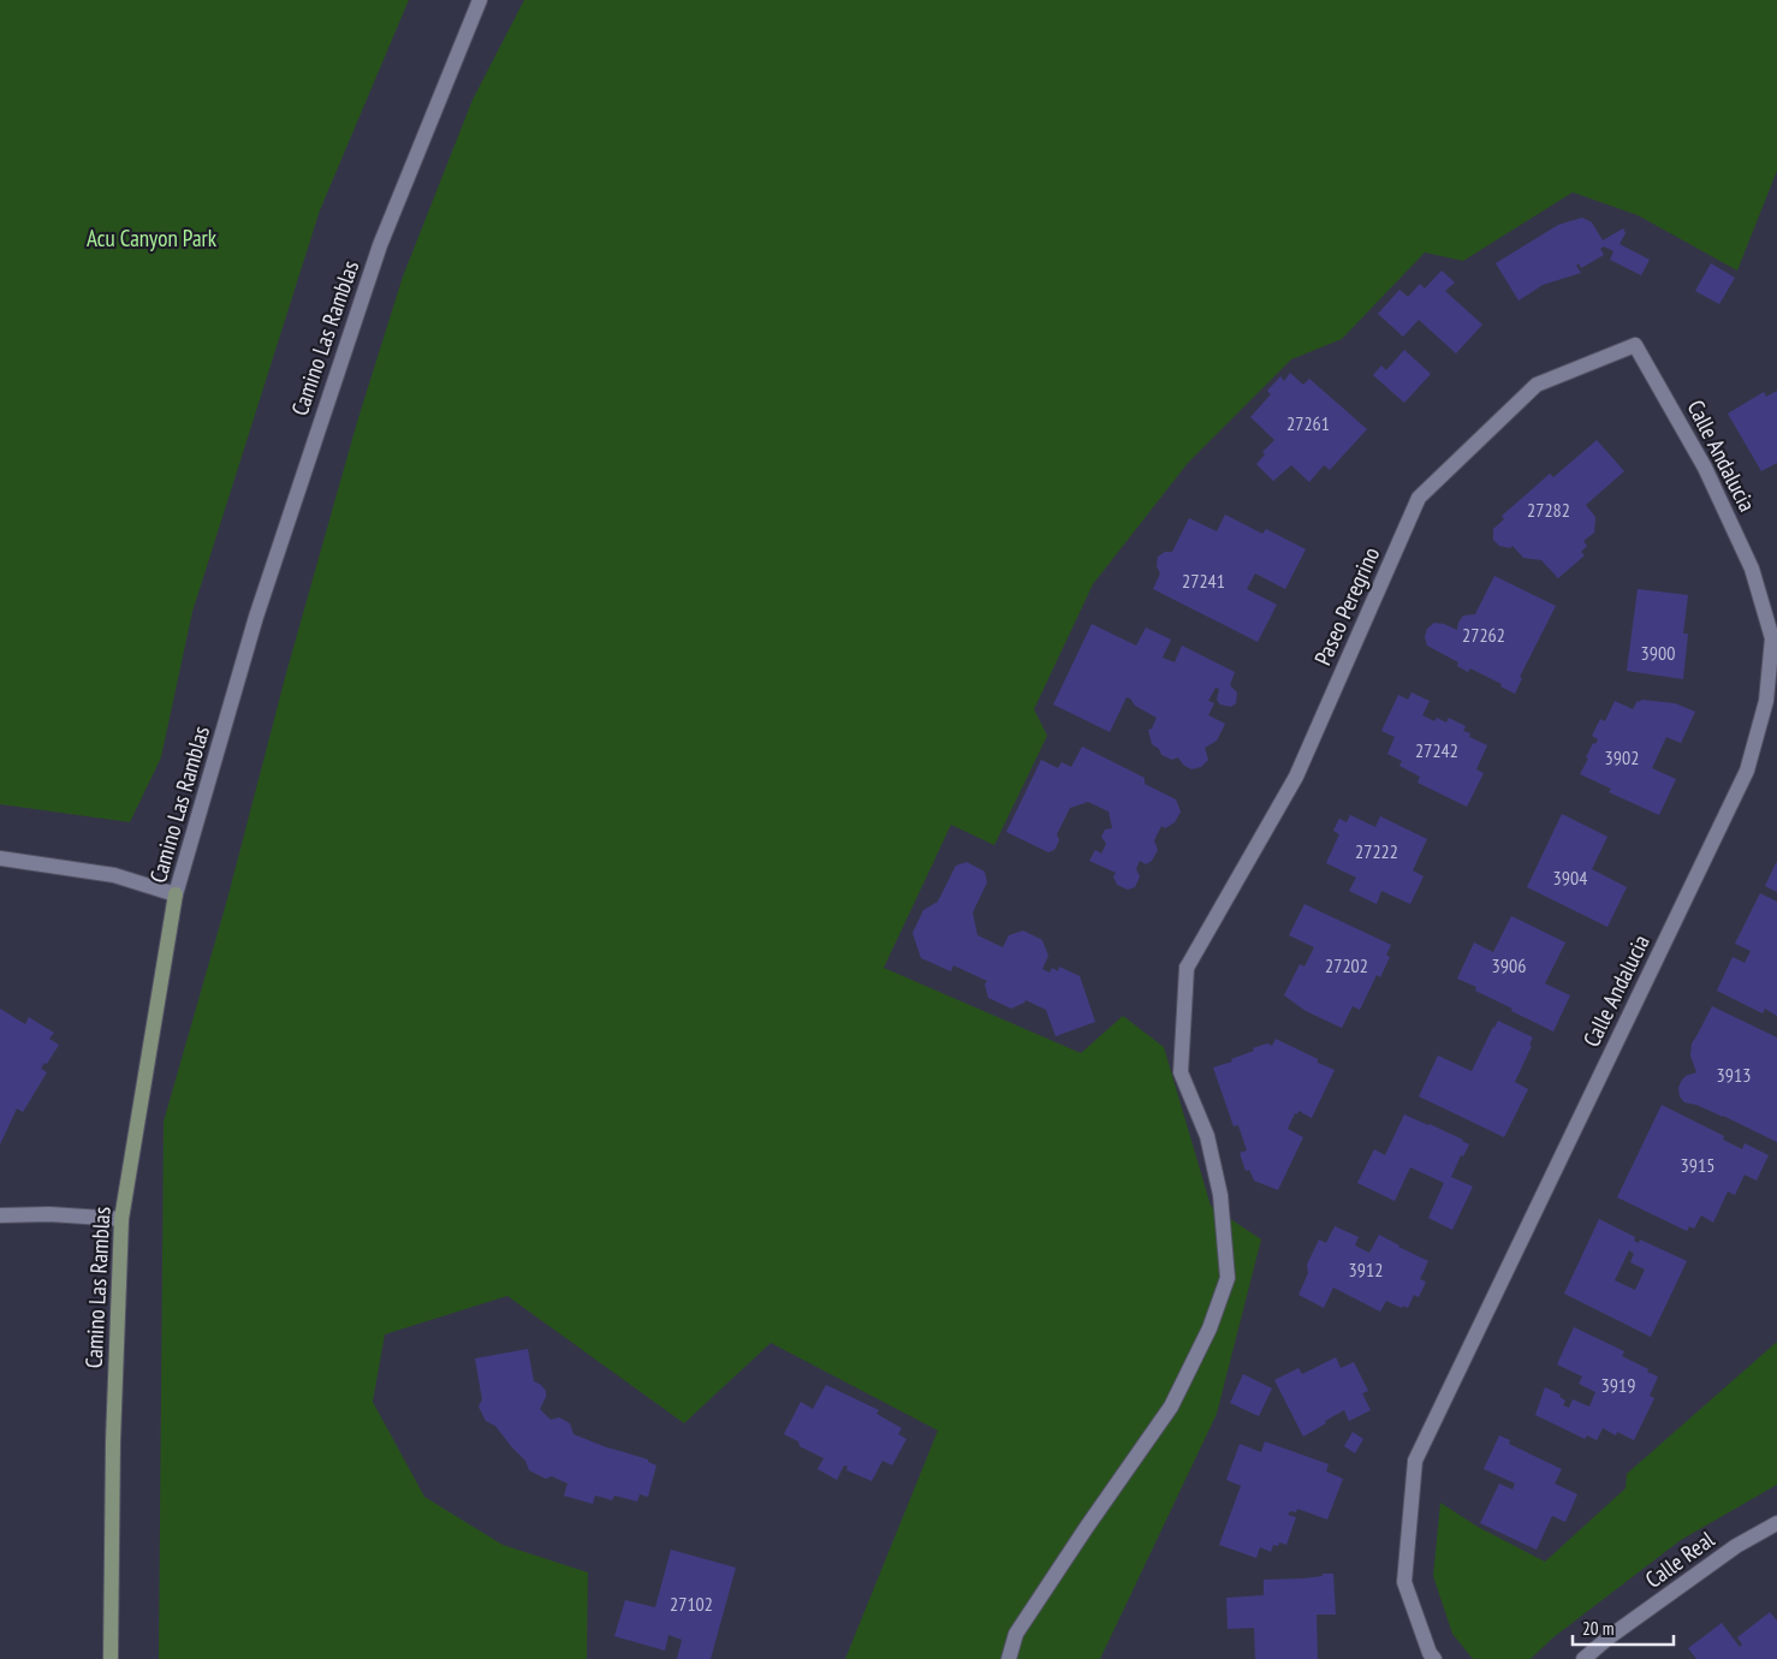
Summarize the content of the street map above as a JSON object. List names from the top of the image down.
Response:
{
  "streets": {
    "main road": ["Camino Las Ramblas"],
    "street": ["Calle Andalucia", "Paseo Peregrino", "Calle Real"]
  },
  "crossings": [
    ["Calle Andalucia", "Paseo Peregrino"]
  ],
  "parks": ["Acu Canyon Park"],
  "house_numbers": [
    "27261",
    "27282",
    "27241",
    "27262",
    "3900",
    "27242",
    "3902",
    "27222",
    "3904",
    "27202",
    "3906",
    "3913",
    "3915",
    "3912",
    "3919",
    "27102"
  ],
  "scale_bar": "20 m"
}
